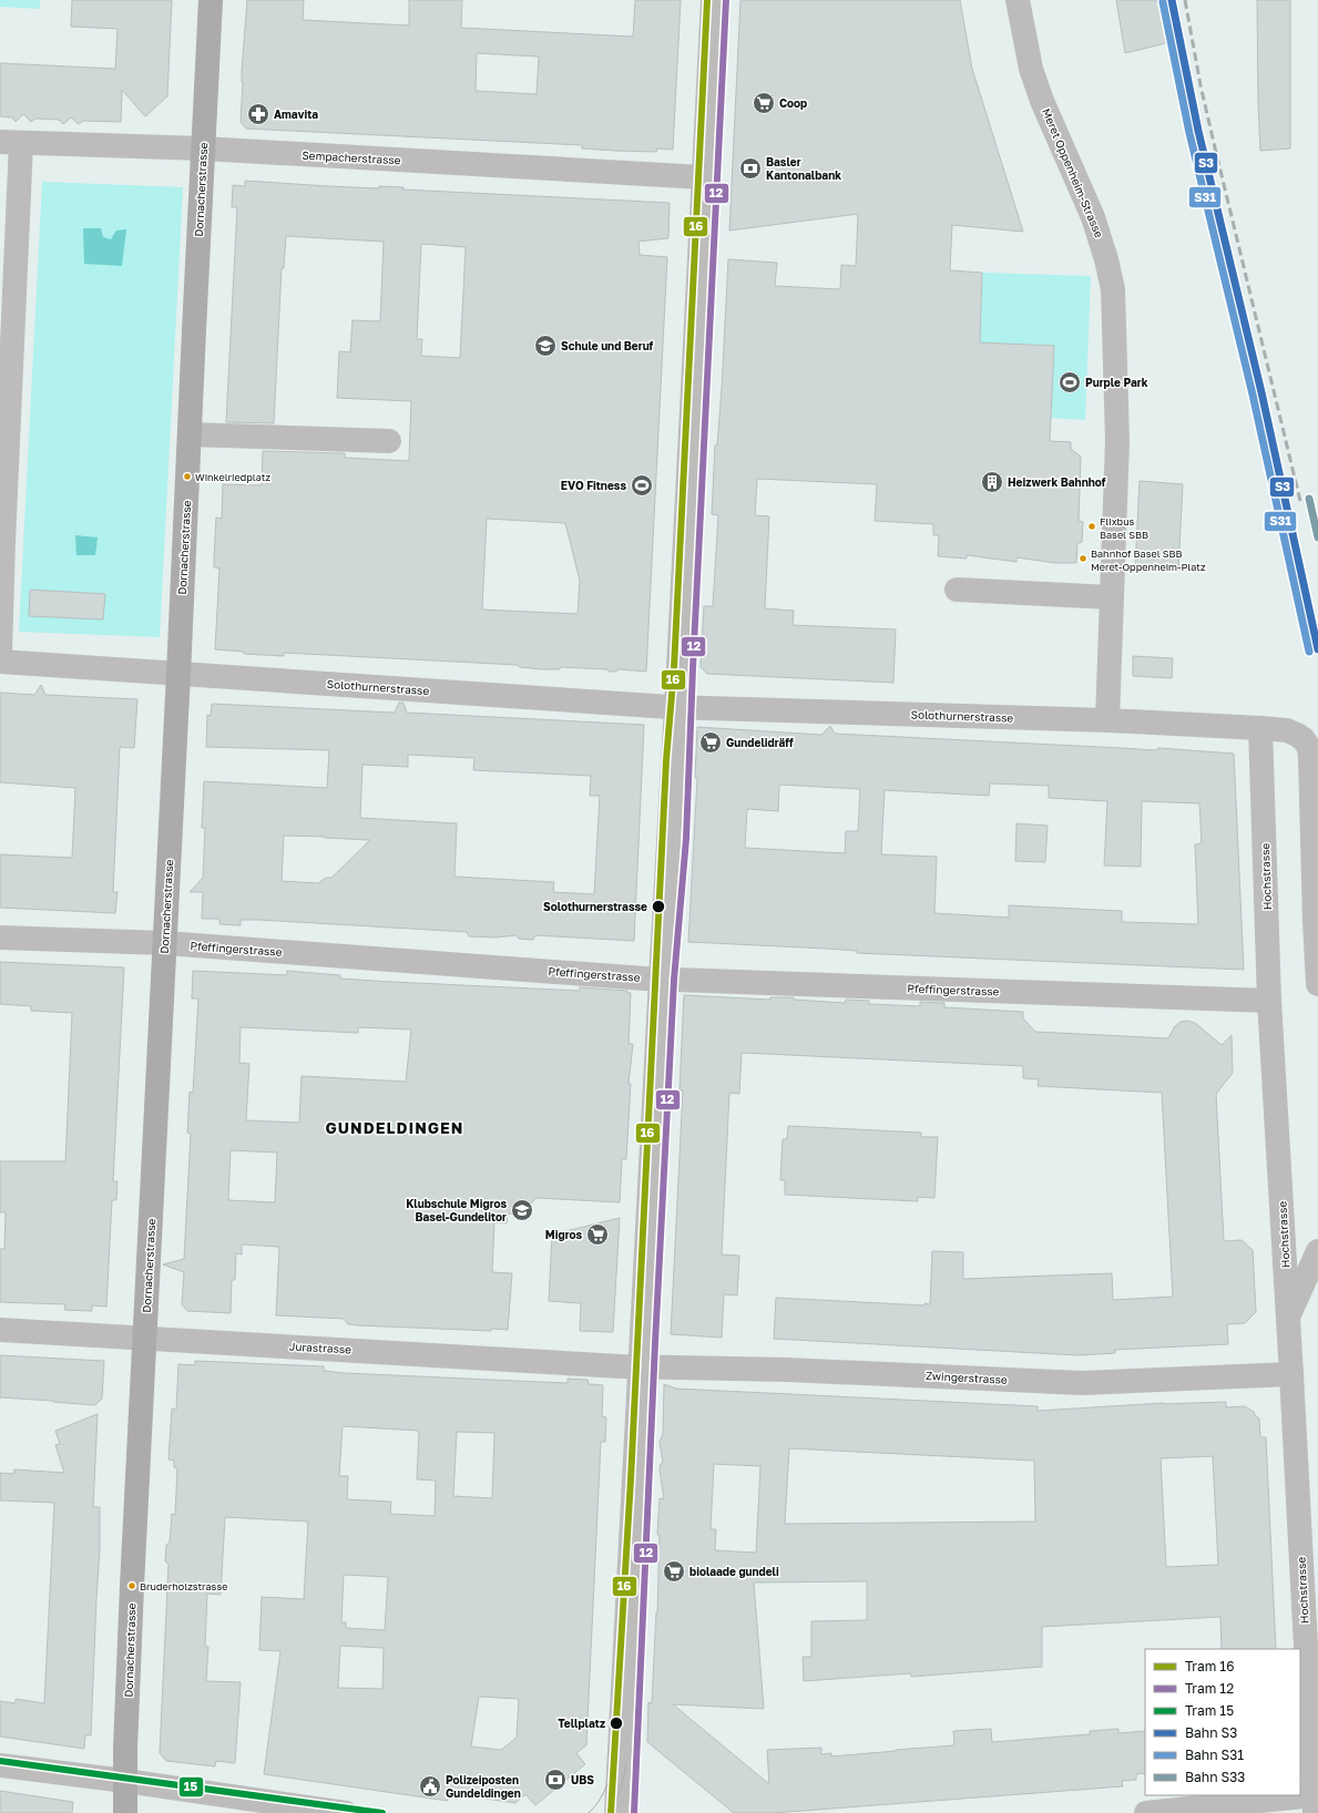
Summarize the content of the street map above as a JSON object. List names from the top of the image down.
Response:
{
  "streets": {
    "main road": ["Dornacherstrasse"],
    "street": [
      "Sempacherstrasse",
      "Meret Oppenheim-Strasse",
      "Solothurnerstrasse",
      "Hochstrasse",
      "Pfeffingerstrasse",
      "Jurastrasse",
      "Zwingerstrasse"
    ]
  },
  "crossings": [
    ["Sempacherstrasse", "Dornacherstrasse"],
    ["Meret Oppenheim-Strasse", "Solothurnerstrasse"],
    ["Dornacherstrasse", "Solothurnerstrasse"],
    ["Dornacherstrasse", "Pfeffingerstrasse"],
    ["Dornacherstrasse", "Jurastrasse"],
    ["Solothurnerstrasse", "Hochstrasse"],
    ["Hochstrasse", "Pfeffingerstrasse"],
    ["Hochstrasse", "Zwingerstrasse"],
    ["Jurastrasse", "Zwingerstrasse"]
  ],
  "districts": ["GUNDELDINGEN"],
  "places": {
    "supermarket": [
      "Coop",
      "Gundelidräff",
      "Migros",
      "biolaade gundeli"
    ],
    "pharmacy": ["Amavita"],
    "bank": ["Basler Kantonalbank", "UBS"],
    "school or university": ["Schule und Beruf", "Klubschule Migros Basel-Gundelitor"],
    "sports": ["Purple Park", "EVO Fitness"],
    "other": [
      "Winkelriedplatz",
      "Flixbus Basel SBB",
      "Bahnhof Basel SBB Meret-Oppenheim-Platz",
      "Solothurnerstrasse",
      "Bruderholzstrasse",
      "Tellplatz"
    ],
    "building": ["Heizwerk Bahnhof"],
    "public building": ["Polizeiposten Gundeldingen"]
  },
  "lines": [
    "tram line 16",
    "tram line 12",
    "rail line S3",
    "rail line S31",
    "rail line S33",
    "tram line 15"
  ],
  "legend": [
    "Tram 16",
    "Tram 12",
    "Tram 15",
    "Bahn S3",
    "Bahn S31",
    "Bahn S33"
  ]
}
